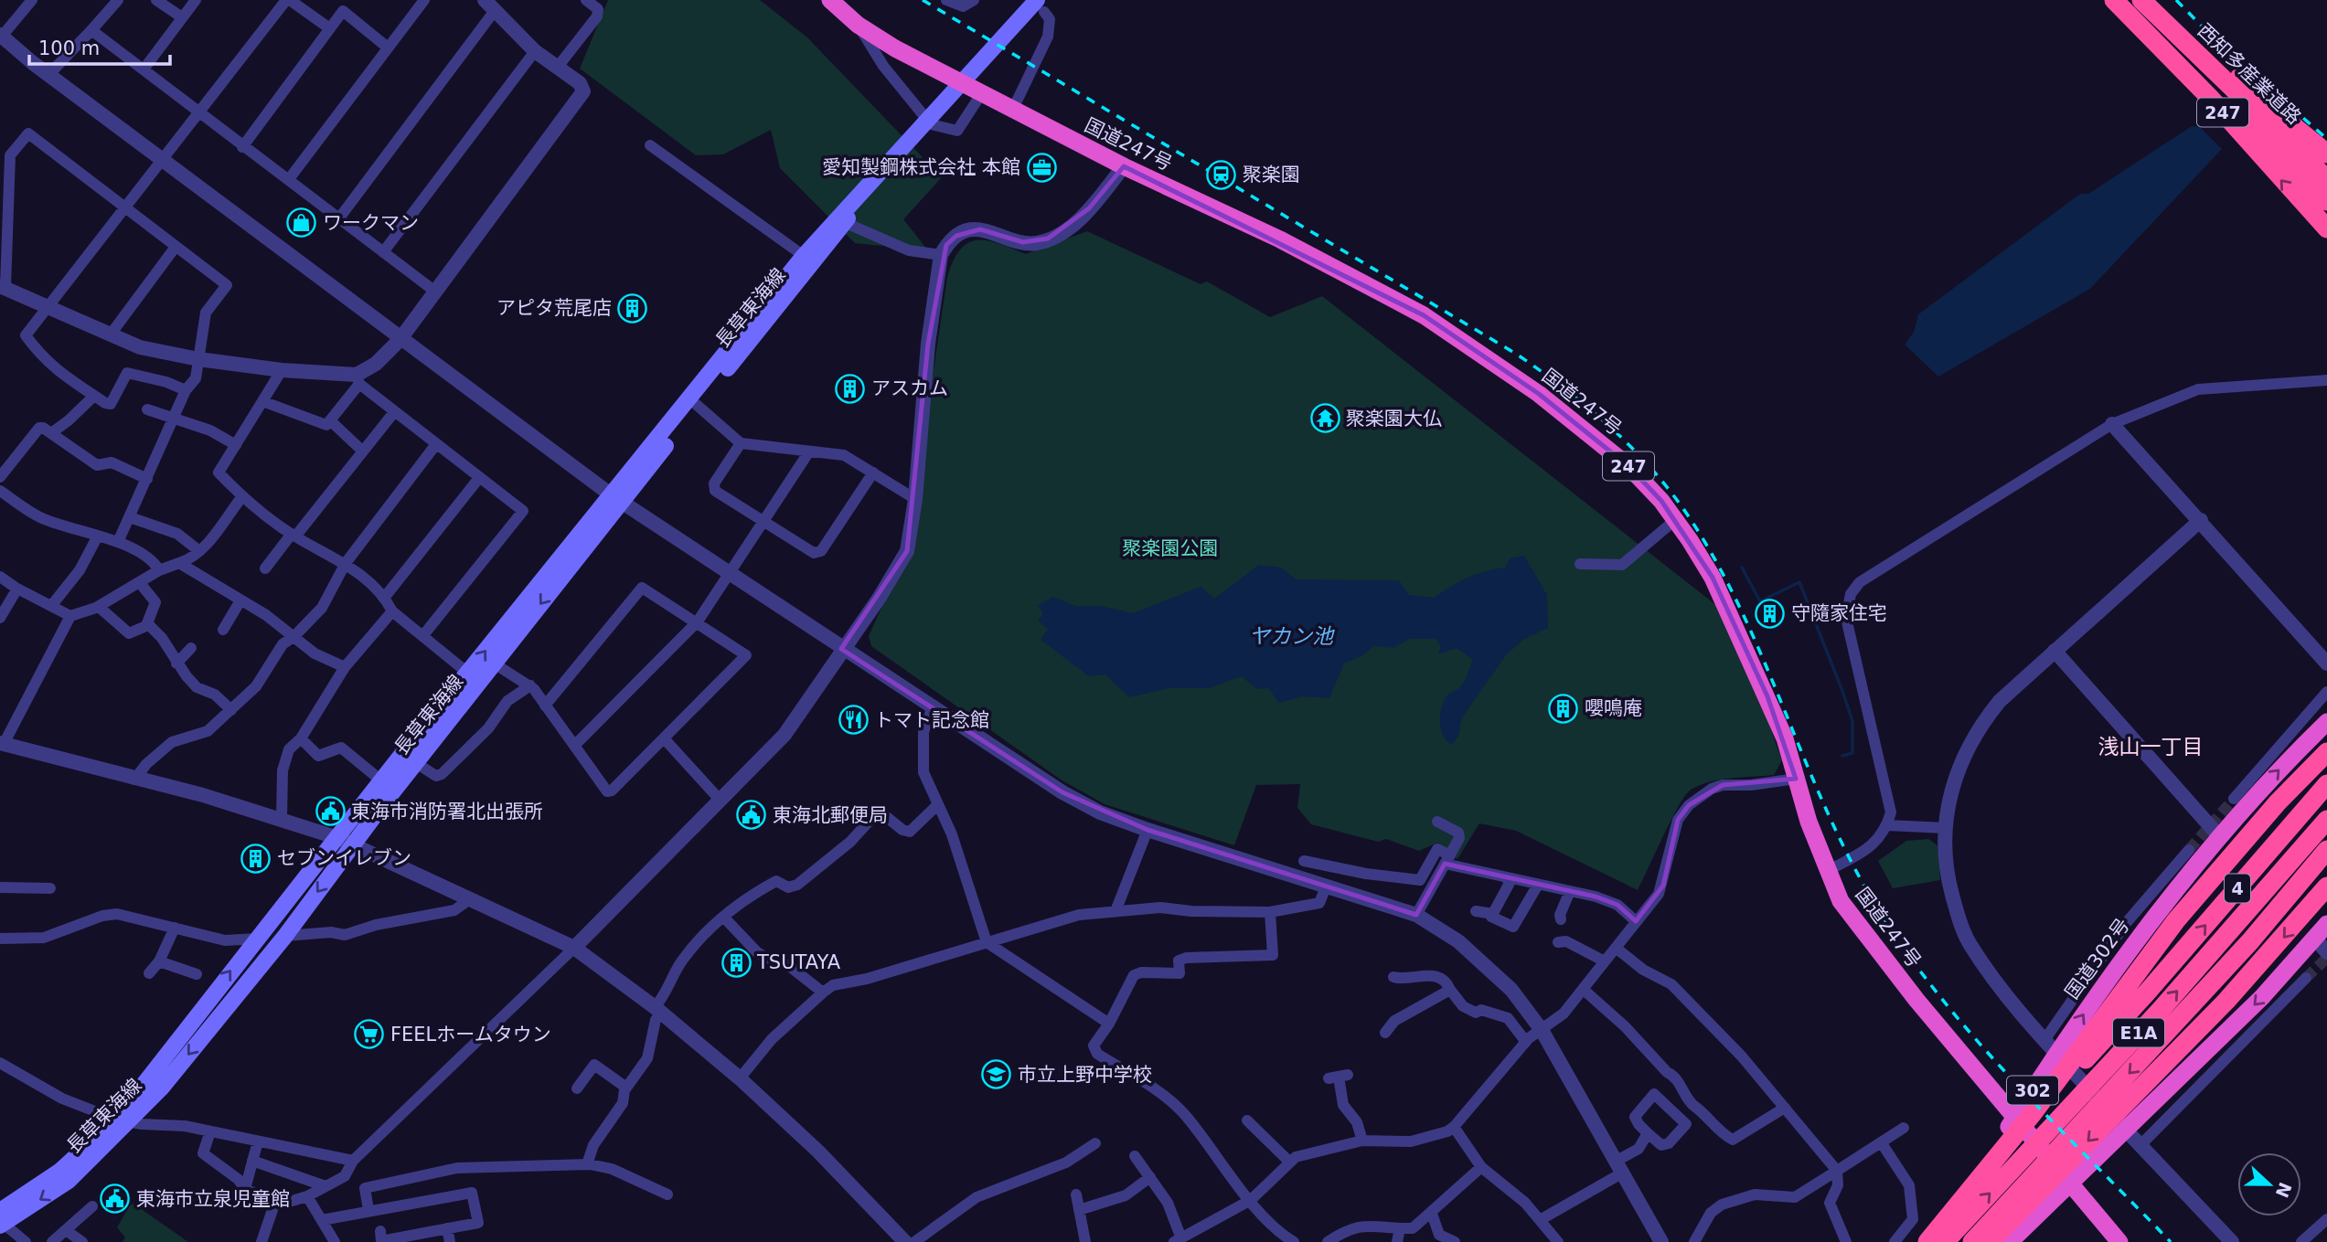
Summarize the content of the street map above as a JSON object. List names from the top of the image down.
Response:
{
  "streets": {
    "highway": [
      "西知多産業道路",
      "247",
      "国道247号",
      "4",
      "国道302号",
      "E1A",
      "302"
    ],
    "main road": ["長草東海線"]
  },
  "districts": ["浅山一丁目"],
  "water": ["ヤカン池"],
  "parks": ["聚楽園公園"],
  "places": {
    "office": ["愛知製鋼株式会社 本館"],
    "station": ["聚楽園"],
    "shop": ["ワークマン"],
    "building": [
      "アピタ荒尾店",
      "アスカム",
      "守隨家住宅",
      "嚶鳴庵",
      "セブンイレブン",
      "TSUTAYA"
    ],
    "temple": ["聚楽園大仏"],
    "restaurant": ["トマト記念館"],
    "public building": ["東海市消防署北出張所", "東海北郵便局", "東海市立泉児童館"],
    "supermarket": ["FEELホームタウン"],
    "school or university": ["市立上野中学校"]
  },
  "scale_bar": "100 m",
  "north": "right"
}
